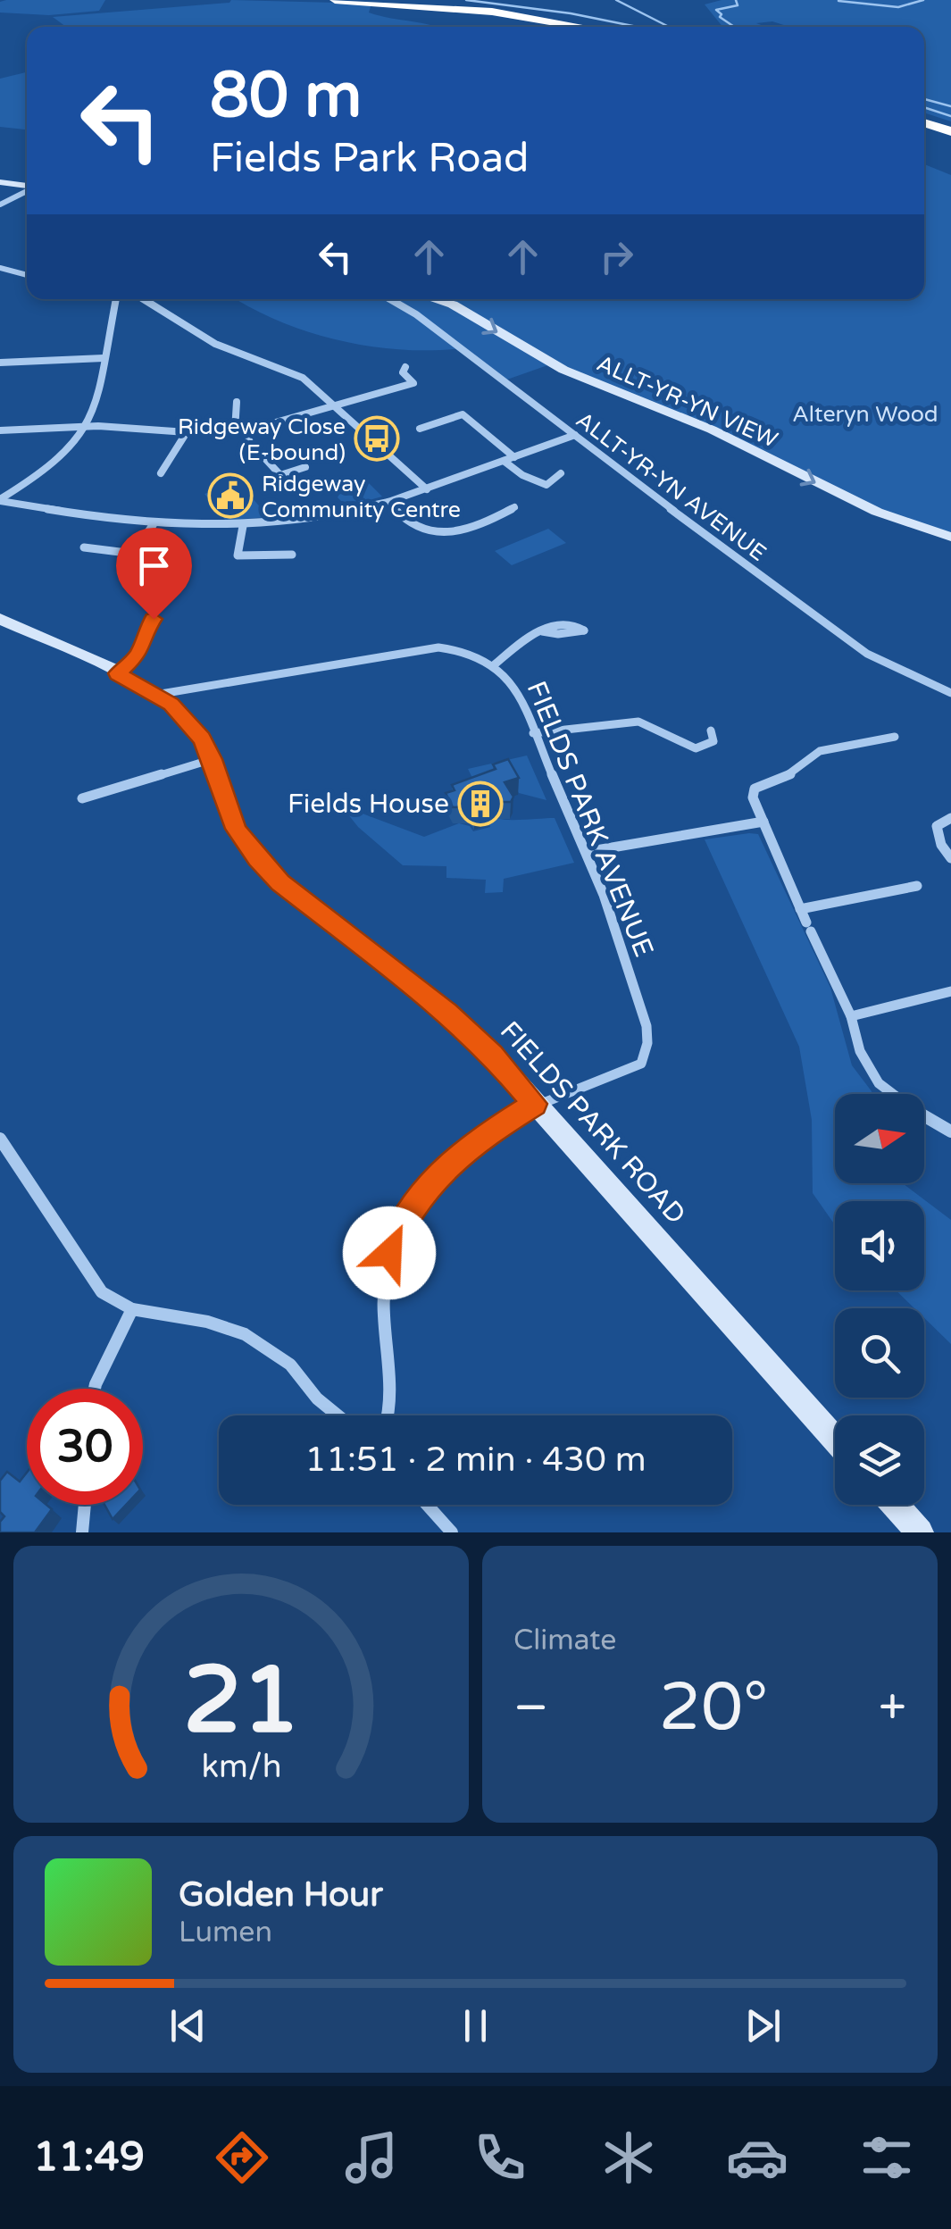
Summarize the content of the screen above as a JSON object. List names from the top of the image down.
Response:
{
  "streets": {
    "main road": ["ALLT-YR-YN VIEW", "FIELDS PARK ROAD"],
    "street": ["ALLT-YR-YN AVENUE", "FIELDS PARK AVENUE"]
  },
  "crossings": [
    ["FIELDS PARK AVENUE", "FIELDS PARK ROAD"]
  ],
  "one_way": ["ALLT-YR-YN VIEW"],
  "parks": ["Alteryn Wood"],
  "places": {
    "bus stop": ["Ridgeway Close (E-bound)"],
    "public building": ["Ridgeway Community Centre"],
    "building": ["Fields House"]
  },
  "north": "right",
  "page": {
    "turn": ["80 m", "Fields Park Road"],
    "limit": "30",
    "trip": "11:51 · 2 min · 430 m",
    "tile": "Climate",
    "heat": ["−", "20°", "+"],
    "song": ["Golden Hour", "Lumen"],
    "tabs": "11:49",
    "gauge": ["21", "km/h"]
  }
}
